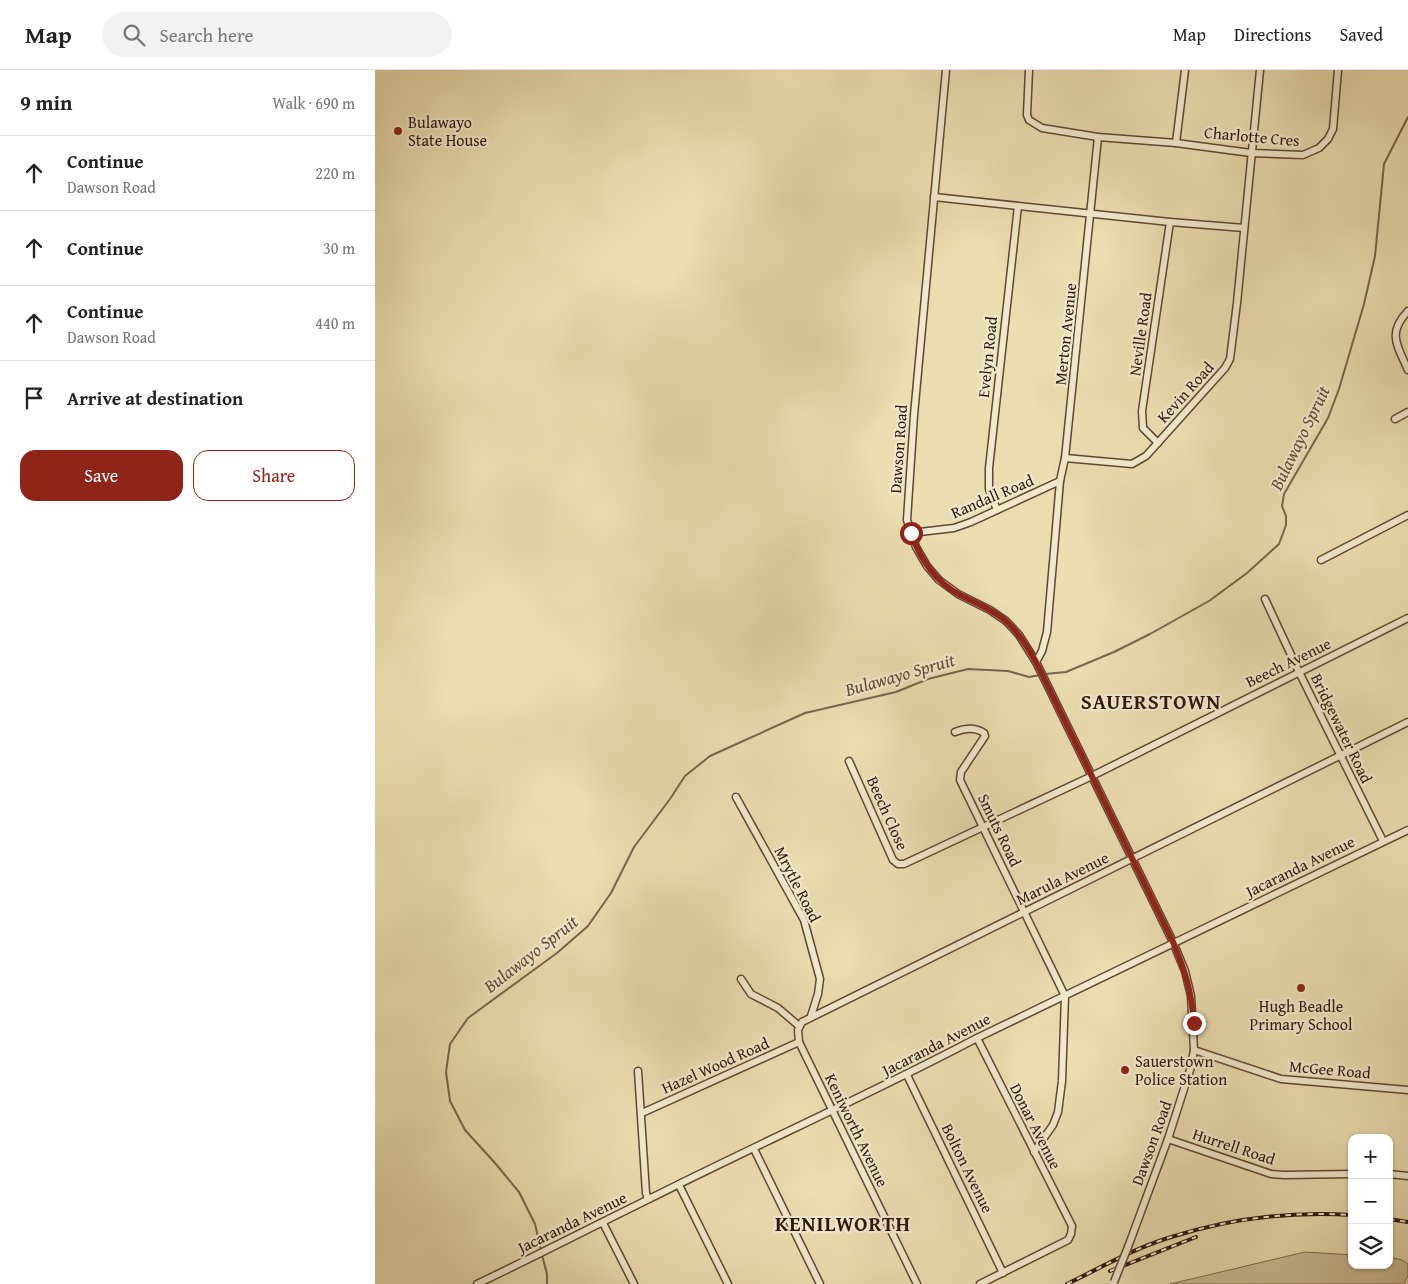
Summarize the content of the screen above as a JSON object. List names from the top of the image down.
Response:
{
  "streets": {
    "street": [
      "Charlotte Cres",
      "Merton Avenue",
      "Neville Road",
      "Evelyn Road",
      "Kevin Road",
      "Dawson Road",
      "Randall Road",
      "Beech Avenue",
      "Bridgewater Road",
      "Beech Close",
      "Smuts Road",
      "Jacaranda Avenue",
      "Marula Avenue",
      "Mrytle Road",
      "Hazel Wood Road",
      "McGee Road",
      "Donar Avenue",
      "Keniworth Avenue",
      "Hurrell Road",
      "Bolton Avenue"
    ]
  },
  "crossings": [
    ["Charlotte Cres", "Kevin Road"],
    ["Merton Avenue", "Kevin Road"],
    ["Merton Avenue", "Randall Road"],
    ["Neville Road", "Kevin Road"],
    ["Evelyn Road", "Randall Road"],
    ["Kevin Road", "Randall Road"],
    ["Dawson Road", "Randall Road"],
    ["Dawson Road", "Beech Avenue"],
    ["Dawson Road", "Jacaranda Avenue"],
    ["Dawson Road", "Marula Avenue"],
    ["Dawson Road", "McGee Road"],
    ["Dawson Road", "Hurrell Road"],
    ["Beech Avenue", "Bridgewater Road"],
    ["Beech Avenue", "Beech Close"],
    ["Beech Avenue", "Smuts Road"],
    ["Bridgewater Road", "Jacaranda Avenue"],
    ["Bridgewater Road", "Marula Avenue"],
    ["Smuts Road", "Jacaranda Avenue"],
    ["Smuts Road", "Marula Avenue"],
    ["Jacaranda Avenue", "Donar Avenue"],
    ["Jacaranda Avenue", "Keniworth Avenue"],
    ["Jacaranda Avenue", "Bolton Avenue"],
    ["Marula Avenue", "Mrytle Road"],
    ["Hazel Wood Road", "Keniworth Avenue"],
    ["Donar Avenue", "Bolton Avenue"]
  ],
  "districts": ["SAUERSTOWN", "KENILWORTH"],
  "water": ["Bulawayo Spruit"],
  "places": ["Bulawayo State House", "Hugh Beadle Primary School", "Sauerstown Police Station"],
  "page": {
    "header": "Map",
    "search": "Search here",
    "nav": ["Map", "Directions", "Saved"],
    "heading": ["9 min", "Walk · 690 m"],
    "list": [
      ["Continue", "Dawson Road", "220 m"],
      ["Continue", "30 m"],
      ["Continue", "Dawson Road", "440 m"],
      "Arrive at destination"
    ],
    "buttons": ["Save", "Share"],
    "map_buttons": ["+", "−"]
  }
}
